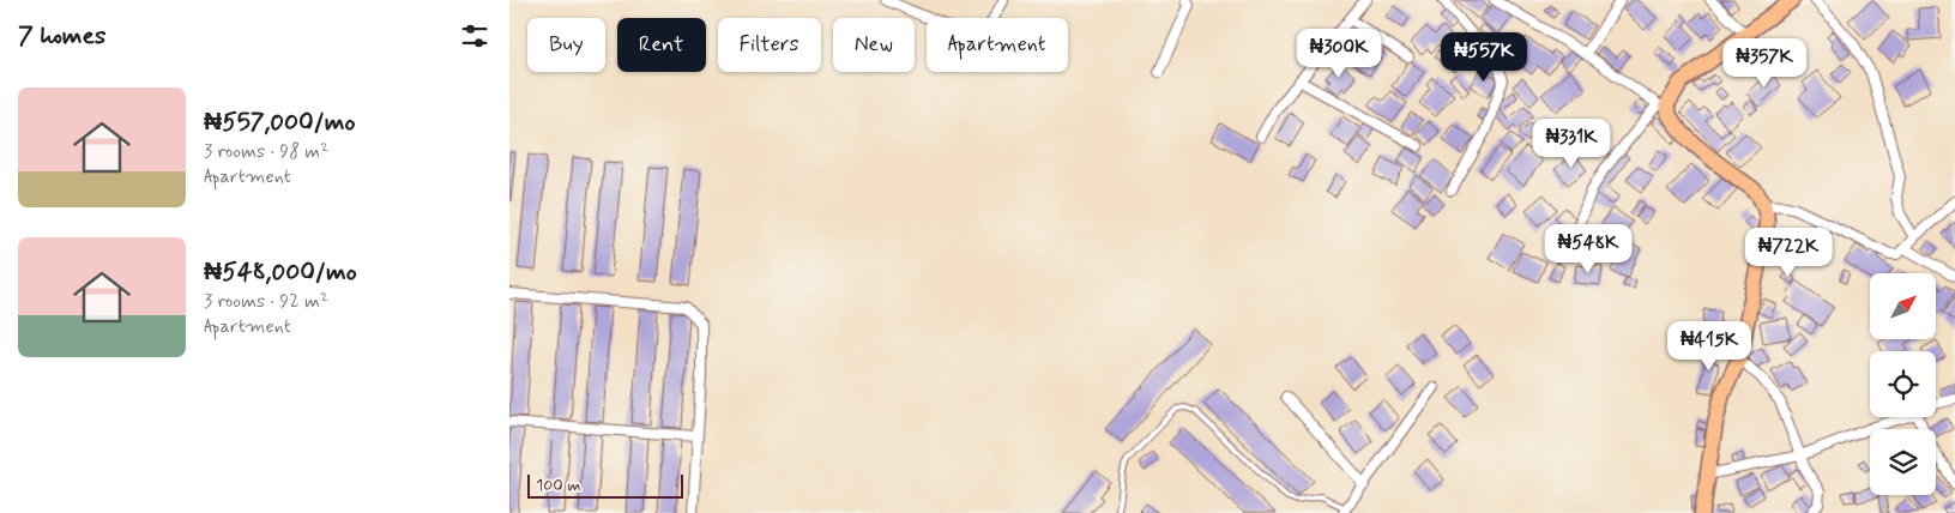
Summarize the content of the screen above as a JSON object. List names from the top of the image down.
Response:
{
  "scale_bar": "100 m",
  "north": "top right",
  "page": {
    "heading": "7 homes",
    "chip": [
      "Buy",
      "Rent",
      "Filters",
      "New",
      "Apartment"
    ],
    "price": [
      "₦300K",
      "₦557K",
      "₦357K",
      "₦331K",
      "₦548K",
      "₦722K",
      "₦415K"
    ],
    "list": [
      {
        "name": "₦557,000/mo",
        "note": "3 rooms · 98 m² · Apartment"
      },
      {
        "name": "₦548,000/mo",
        "note": "3 rooms · 92 m² · Apartment"
      }
    ],
    "scale": "100 m"
  }
}
